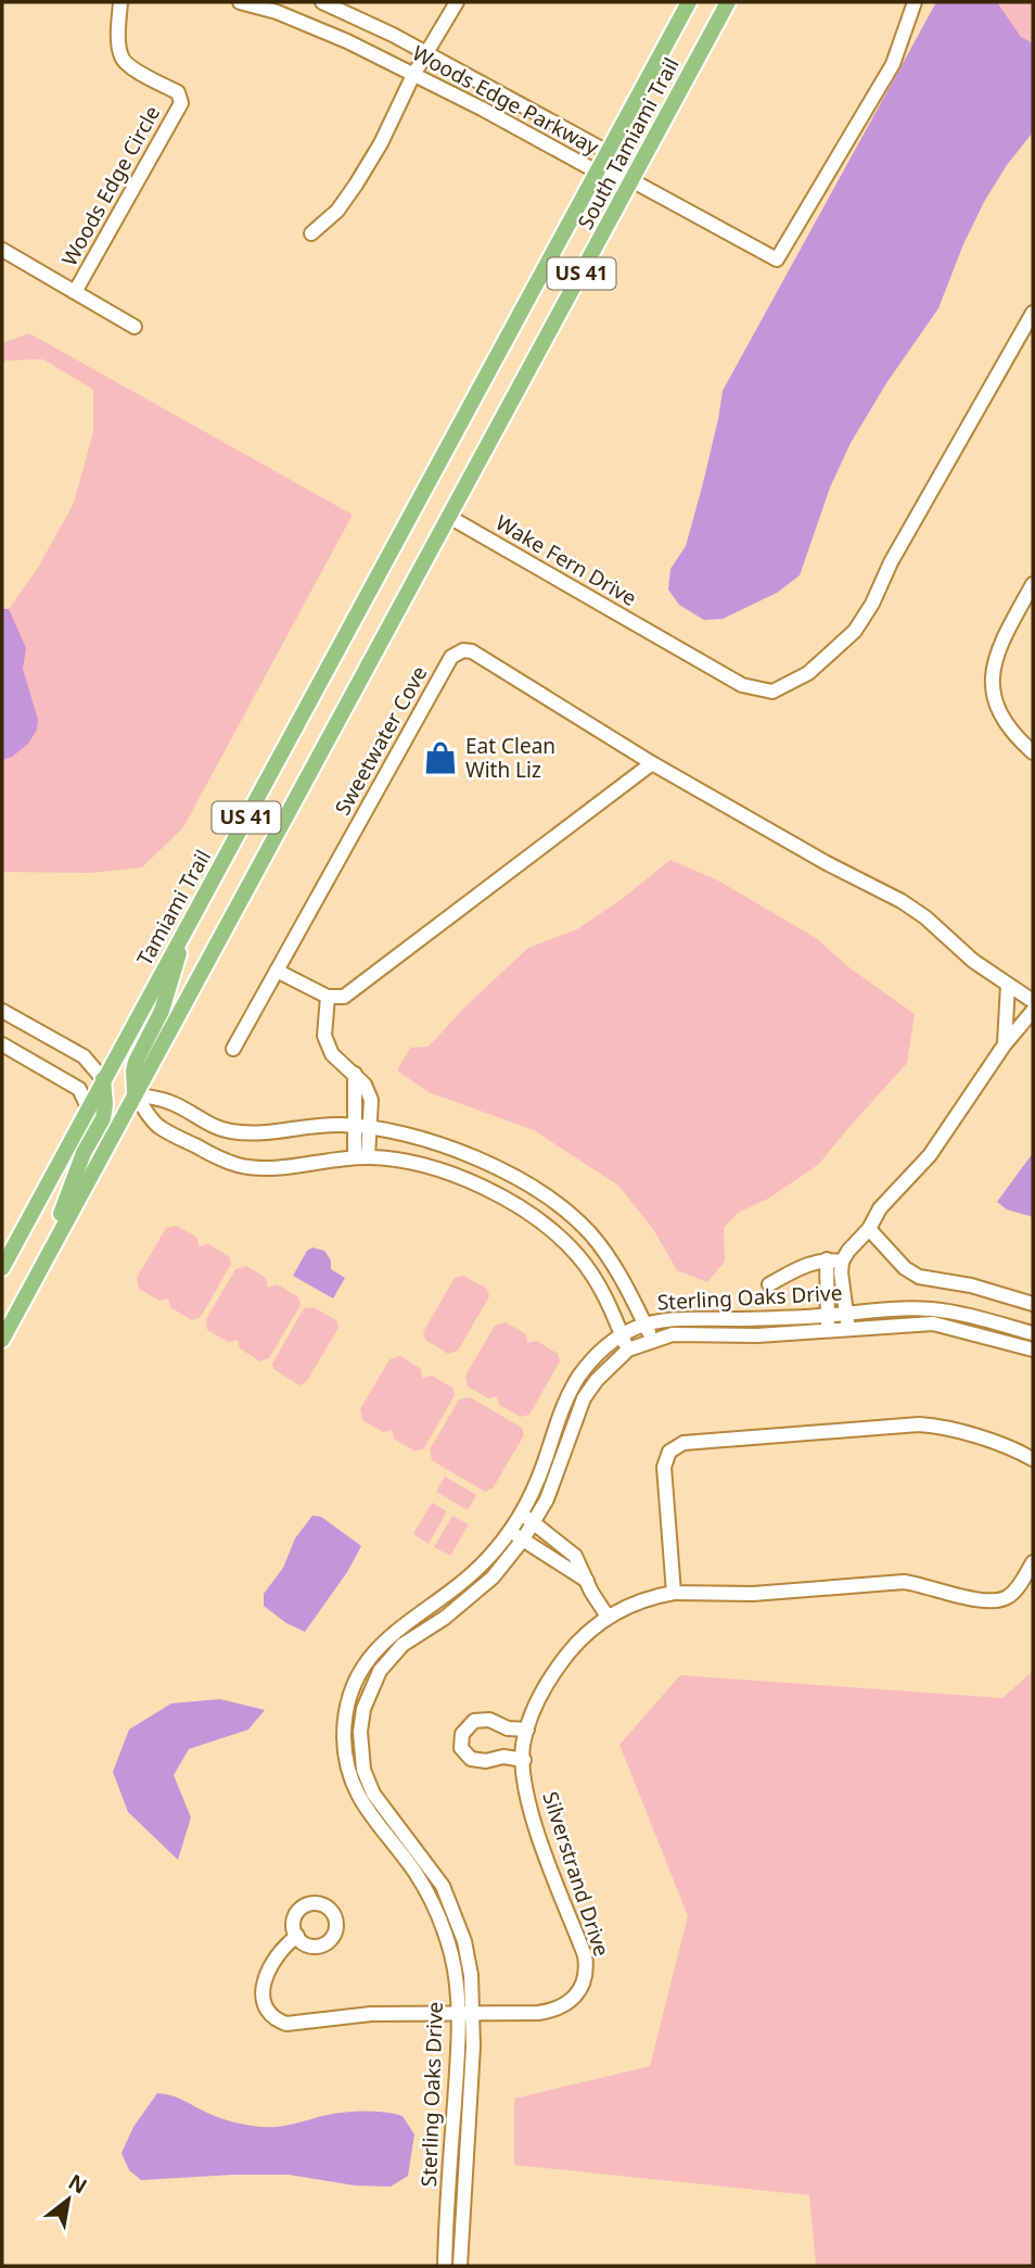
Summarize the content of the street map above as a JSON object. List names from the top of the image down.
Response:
{
  "streets": {
    "main road": ["South Tamiami Trail", "US 41", "Tamiami Trail"],
    "street": [
      "Woods Edge Parkway",
      "Woods Edge Circle",
      "Wake Fern Drive",
      "Sweetwater Cove",
      "Sterling Oaks Drive",
      "Silverstrand Drive"
    ]
  },
  "crossings": [
    ["Woods Edge Parkway", "South Tamiami Trail"],
    ["South Tamiami Trail", "US 41"],
    ["South Tamiami Trail", "Wake Fern Drive"],
    ["South Tamiami Trail", "Tamiami Trail"],
    ["US 41", "Tamiami Trail"],
    ["Sterling Oaks Drive", "Silverstrand Drive"]
  ],
  "places": {
    "shop": ["Eat Clean With Liz"]
  },
  "north": "top right"
}
